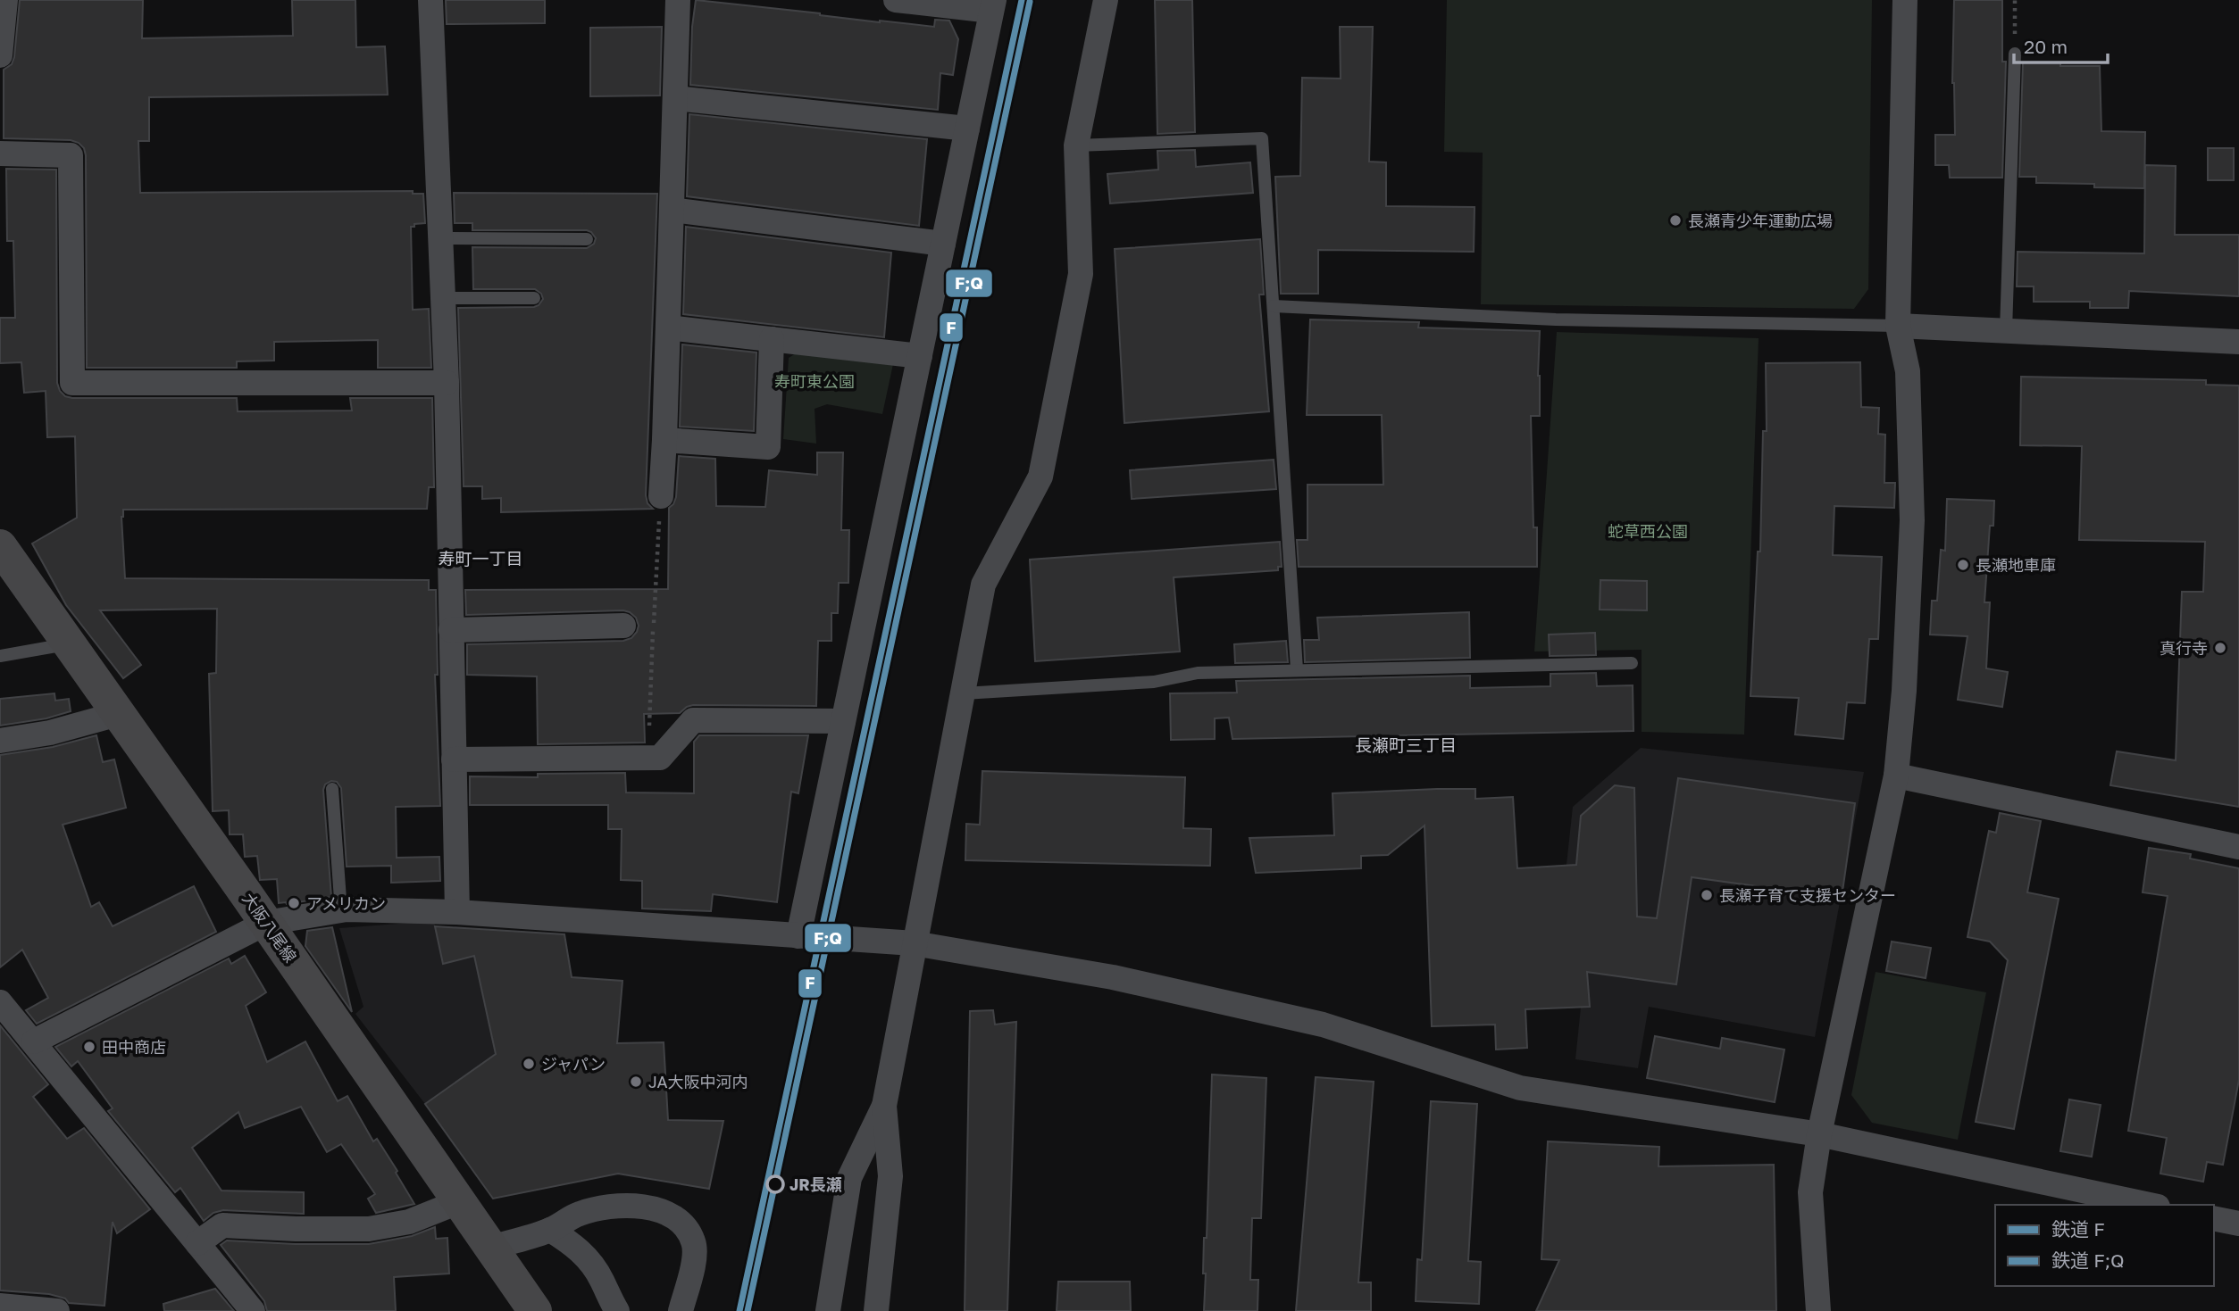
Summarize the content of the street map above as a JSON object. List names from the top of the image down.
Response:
{
  "streets": {
    "main road": ["大阪八尾線"]
  },
  "districts": ["寿町一丁目", "長瀬町三丁目"],
  "parks": ["寿町東公園", "蛇草西公園"],
  "places": [
    "長瀬青少年運動広場",
    "長瀬地車庫",
    "真行寺",
    "長瀬子育て支援センター",
    "アメリカン",
    "田中商店",
    "ジャパン",
    "JA大阪中河内",
    "JR長瀬"
  ],
  "lines": ["rail line F", "rail line F;Q"],
  "legend": ["鉄道 F", "鉄道 F;Q"],
  "scale_bar": "20 m"
}
